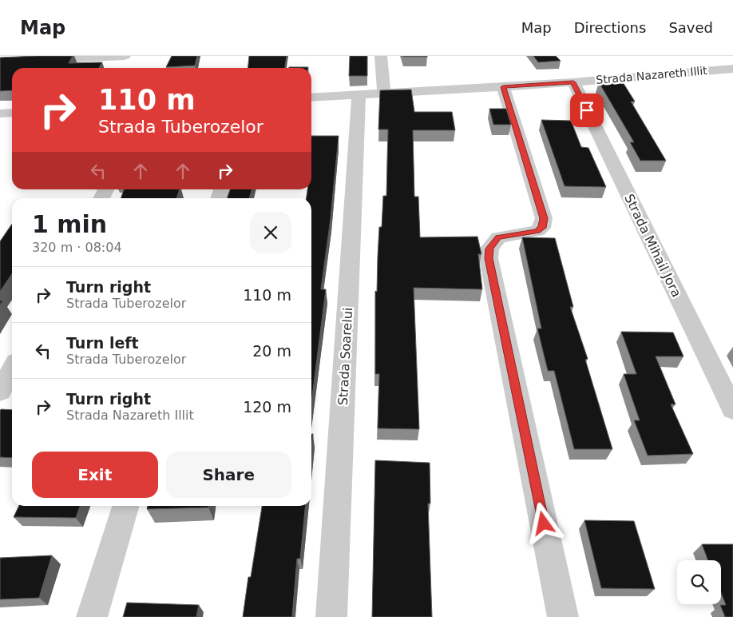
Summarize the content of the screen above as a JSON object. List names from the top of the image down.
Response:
{
  "streets": {
    "street": ["Strada Nazareth Illit", "Strada Mihail Jora", "Strada Soarelui"]
  },
  "crossings": [
    ["Strada Nazareth Illit", "Strada Mihail Jora"],
    ["Strada Nazareth Illit", "Strada Soarelui"]
  ],
  "page": {
    "header": "Map",
    "nav": ["Map", "Directions", "Saved"],
    "turn": ["110 m", "Strada Tuberozelor"],
    "heading": ["1 min", "320 m · 08:04"],
    "list": [
      {
        "name": "Turn right",
        "note": "Strada Tuberozelor",
        "value": "110 m"
      },
      {
        "name": "Turn left",
        "note": "Strada Tuberozelor",
        "value": "20 m"
      },
      {
        "name": "Turn right",
        "note": "Strada Nazareth Illit",
        "value": "120 m"
      }
    ],
    "buttons": ["Exit", "Share"]
  }
}
